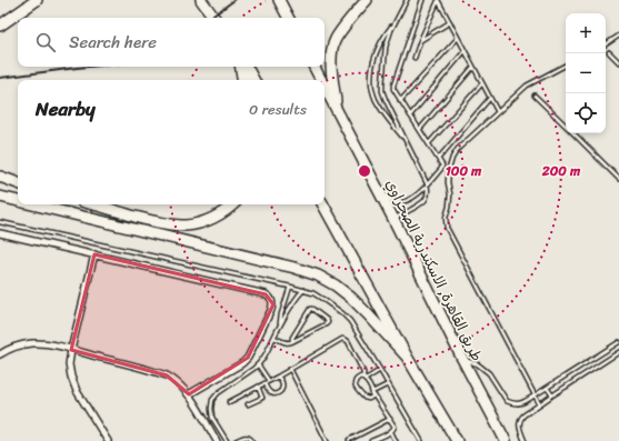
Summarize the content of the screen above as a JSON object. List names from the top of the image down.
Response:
{
  "streets": {
    "highway": ["طريق القاهرة, الاسكندرية الصحراوي"]
  },
  "page": {
    "map_buttons": ["+", "−"],
    "search": "Search here",
    "heading": ["Nearby", "0 results"]
  },
  "rings": ["100 m", "200 m"]
}
